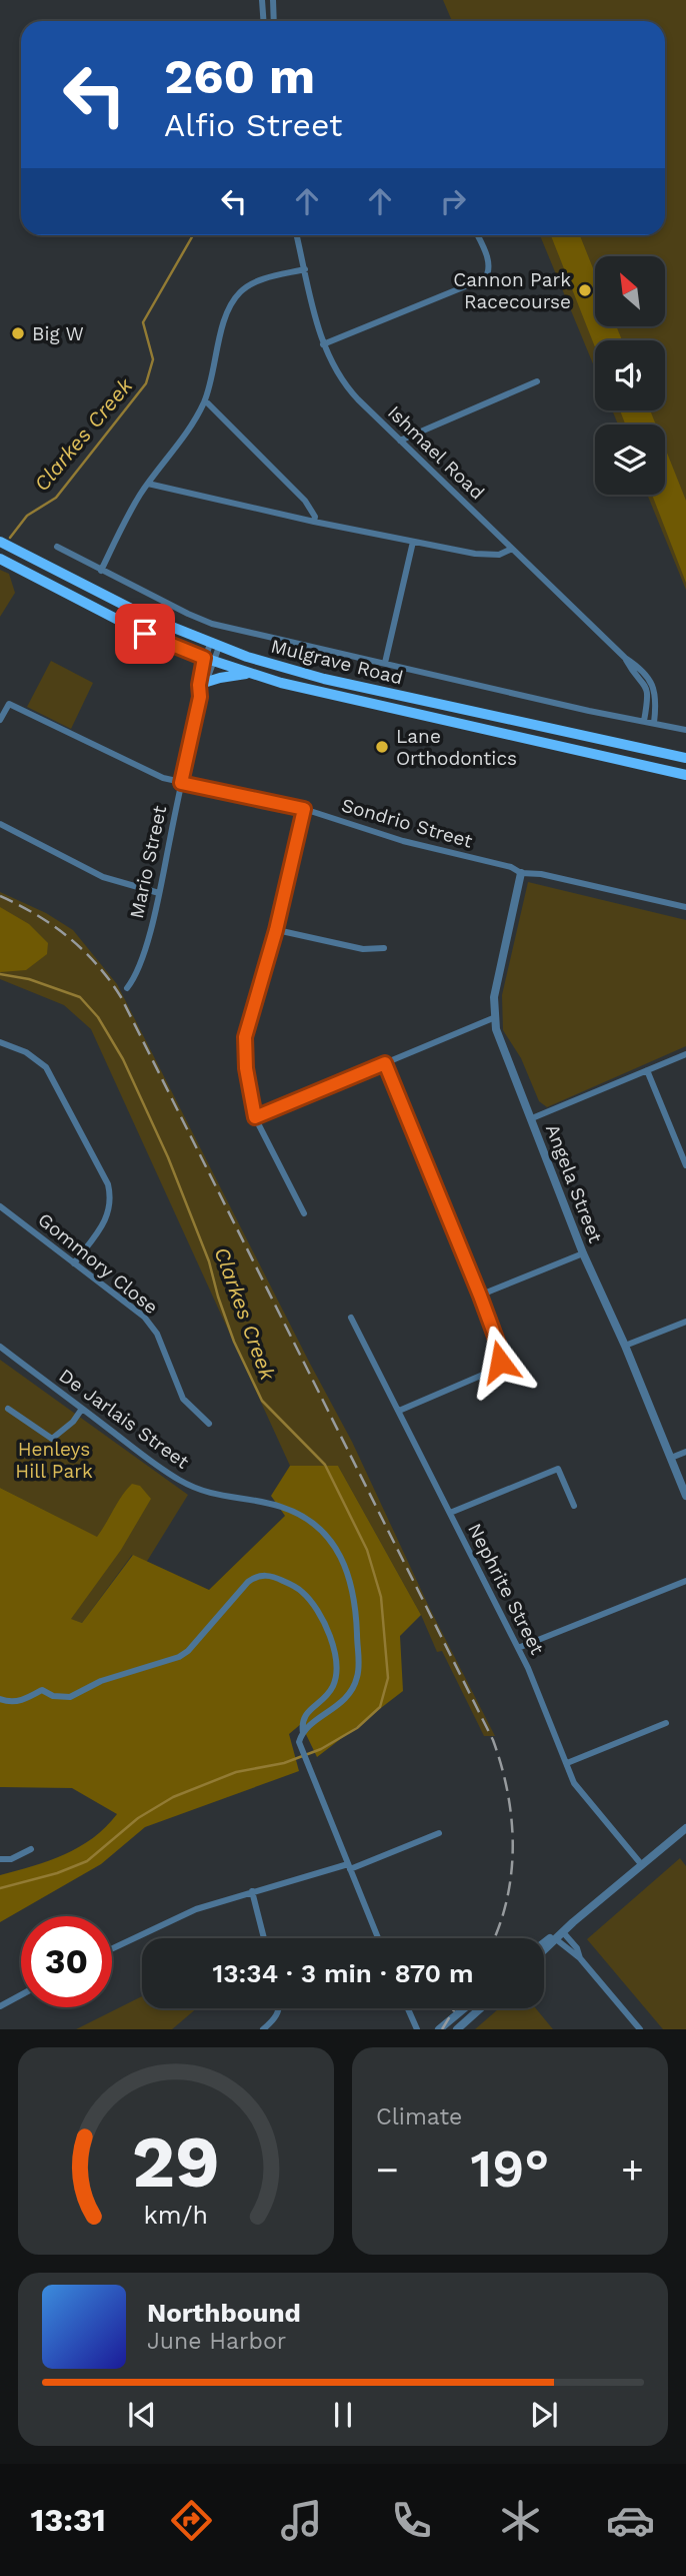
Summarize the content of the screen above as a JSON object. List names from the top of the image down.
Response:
{
  "streets": {
    "main road": ["Mulgrave Road"],
    "street": [
      "Ishmael Road",
      "Sondrio Street",
      "Mario Street",
      "Angela Street",
      "Gommory Close",
      "De Jarlais Street",
      "Nephrite Street"
    ]
  },
  "crossings": [
    ["Ishmael Road", "Mulgrave Road"],
    ["Mulgrave Road", "Mario Street"],
    ["Sondrio Street", "Mario Street"],
    ["Sondrio Street", "Angela Street"]
  ],
  "water": ["Clarkes Creek"],
  "parks": ["Henleys Hill Park"],
  "places": ["Cannon Park Racecourse", "Big W", "Lane Orthodontics"],
  "north": "top left",
  "page": {
    "turn": ["260 m", "Alfio Street"],
    "limit": "30",
    "trip": "13:34 · 3 min · 870 m",
    "tile": "Climate",
    "heat": ["−", "19°", "+"],
    "song": ["Northbound", "June Harbor"],
    "tabs": "13:31",
    "gauge": ["29", "km/h"]
  }
}
